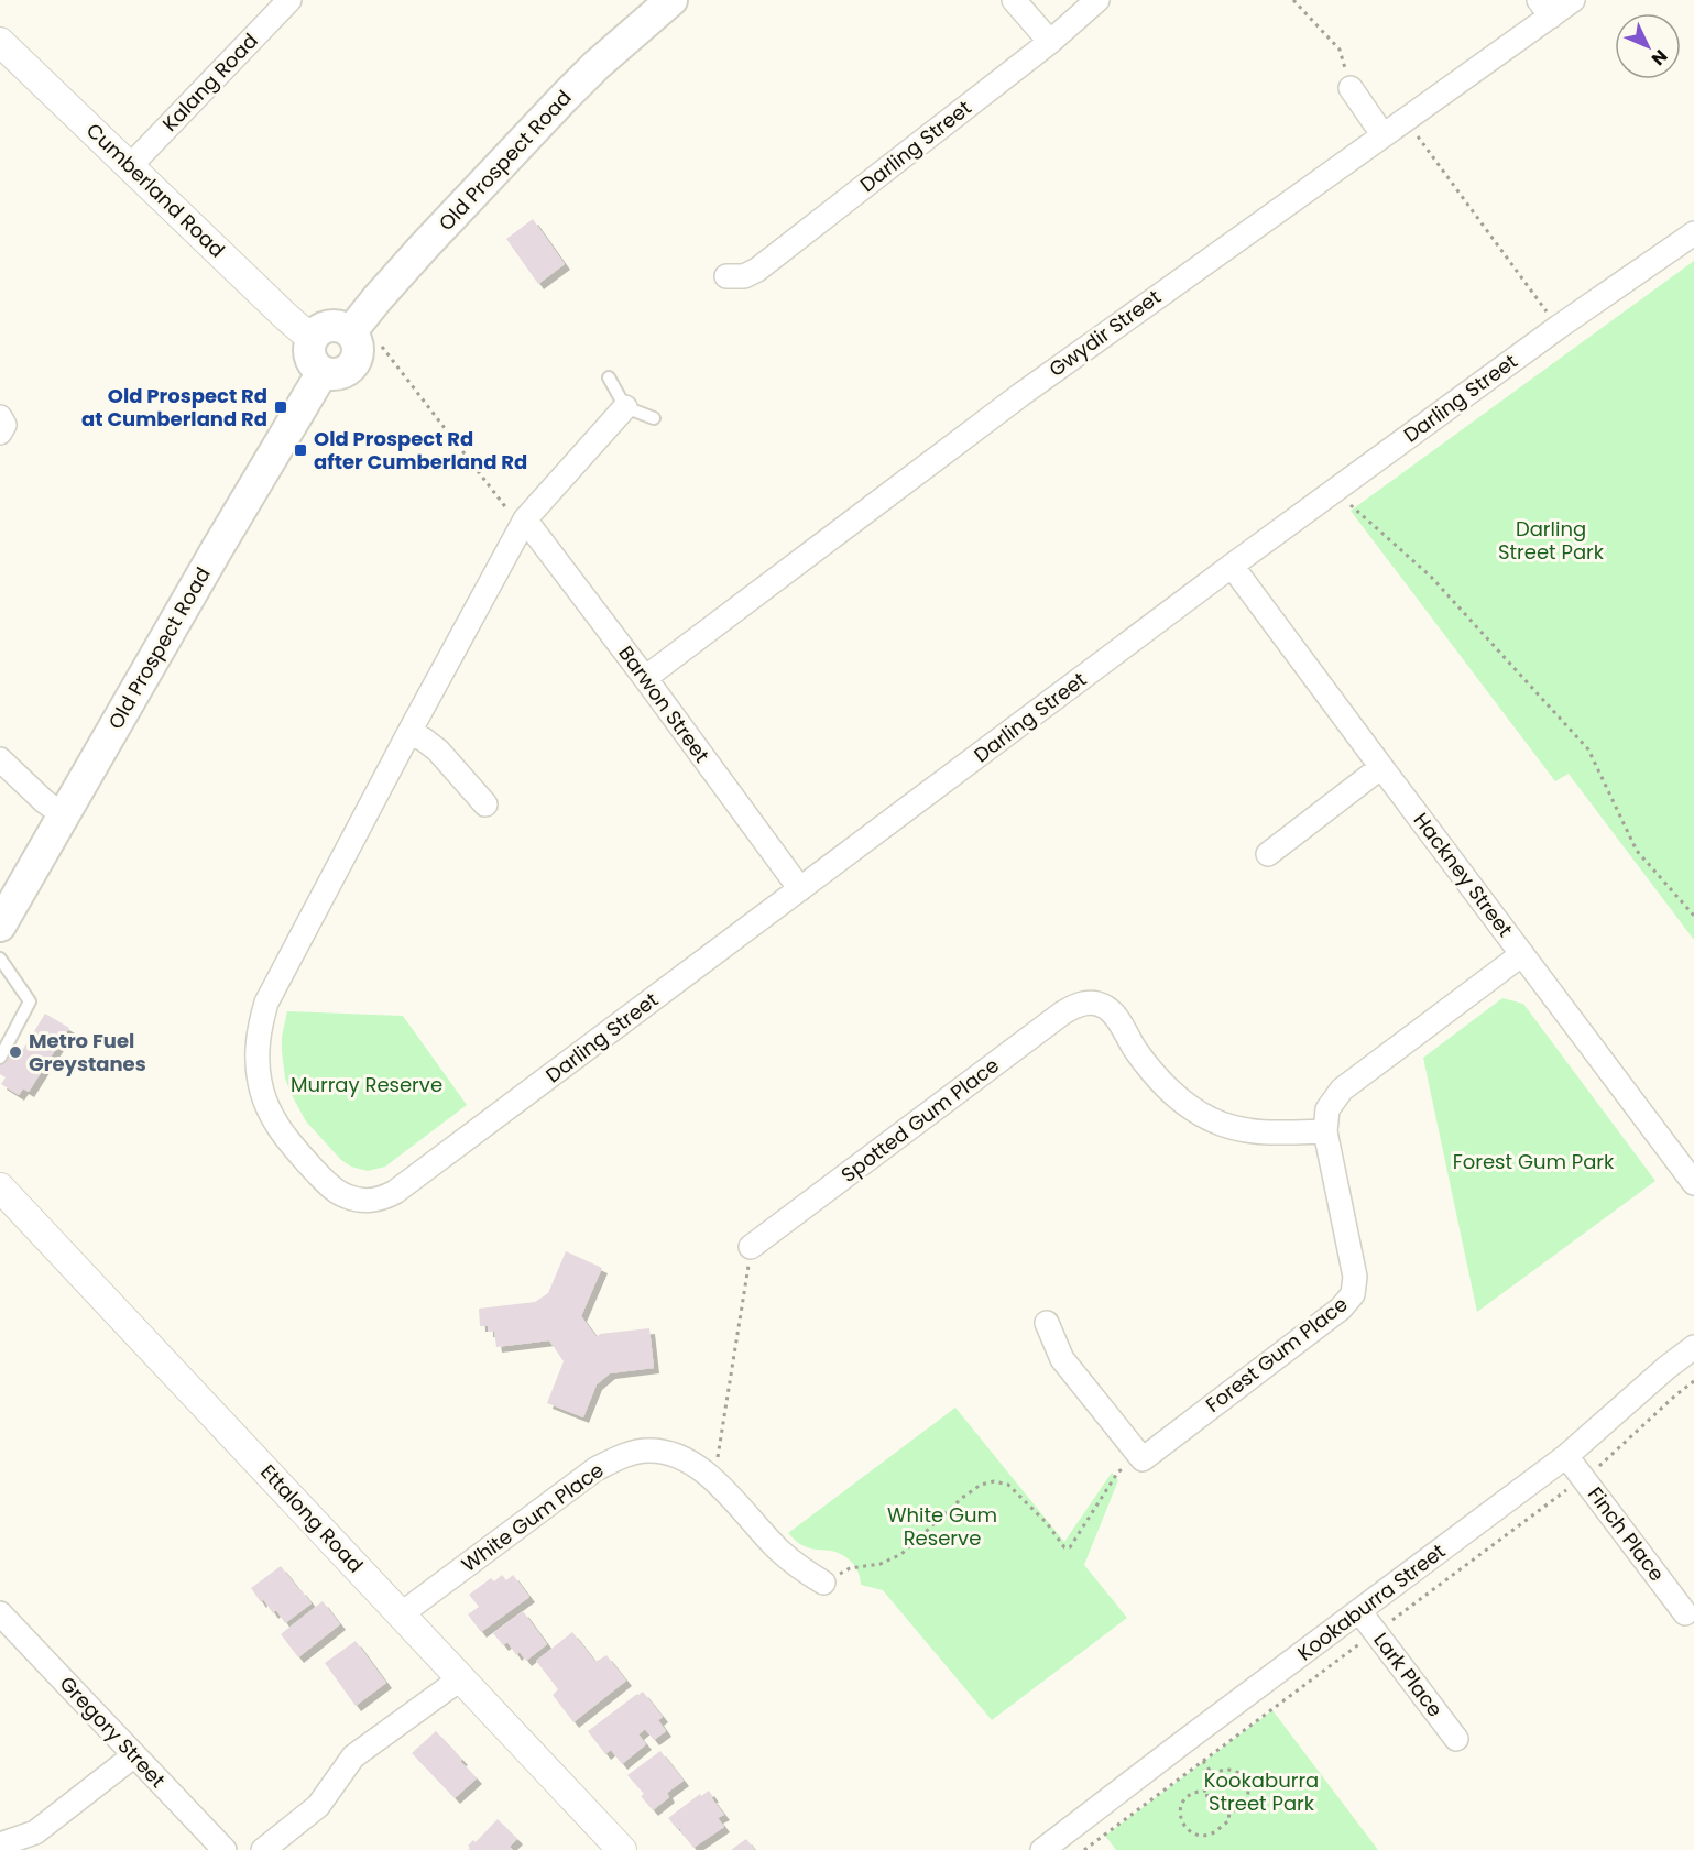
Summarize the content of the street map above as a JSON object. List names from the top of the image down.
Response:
{
  "streets": {
    "main road": ["Old Prospect Road"],
    "street": [
      "Kalang Road",
      "Darling Street",
      "Cumberland Road",
      "Gwydir Street",
      "Barwon Street",
      "Hackney Street",
      "Spotted Gum Place",
      "Forest Gum Place",
      "White Gum Place",
      "Ettalong Road",
      "Finch Place",
      "Kookaburra Street",
      "Lark Place",
      "Gregory Street"
    ]
  },
  "crossings": [
    ["Kalang Road", "Cumberland Road"],
    ["Darling Street", "Barwon Street"],
    ["Darling Street", "Hackney Street"],
    ["Old Prospect Road", "Cumberland Road"],
    ["Gwydir Street", "Barwon Street"],
    ["Hackney Street", "Forest Gum Place"],
    ["Spotted Gum Place", "Forest Gum Place"],
    ["White Gum Place", "Ettalong Road"],
    ["Finch Place", "Kookaburra Street"],
    ["Kookaburra Street", "Lark Place"]
  ],
  "parks": [
    "Darling Street Park",
    "Murray Reserve",
    "Forest Gum Park",
    "White Gum Reserve",
    "Kookaburra Street Park"
  ],
  "places": {
    "transit": ["Old Prospect Rd at Cumberland Rd", "Old Prospect Rd after Cumberland Rd"],
    "other": ["Metro Fuel Greystanes"]
  },
  "north": "bottom right"
}
